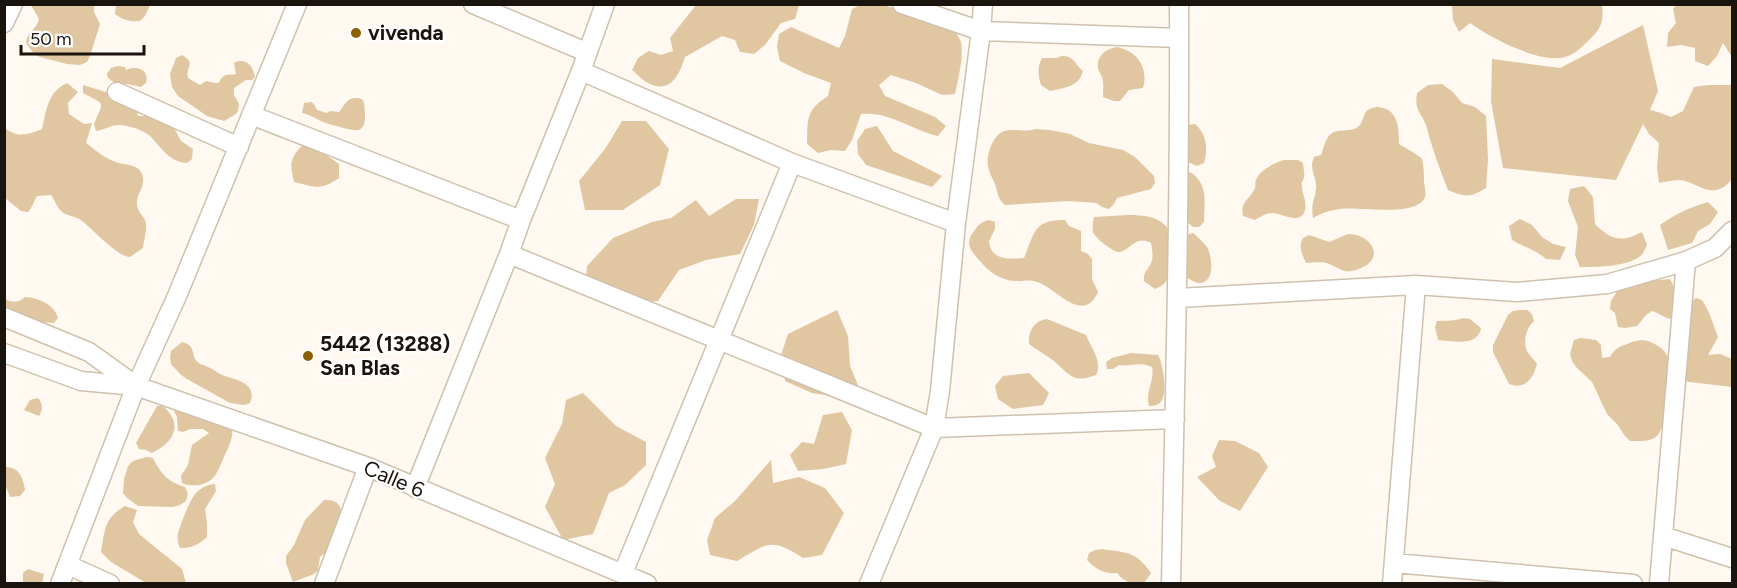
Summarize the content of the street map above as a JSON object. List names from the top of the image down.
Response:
{
  "streets": {
    "street": ["Calle 6"]
  },
  "places": ["vivenda", "5442 (13288) San Blas"],
  "scale_bar": "50 m"
}
